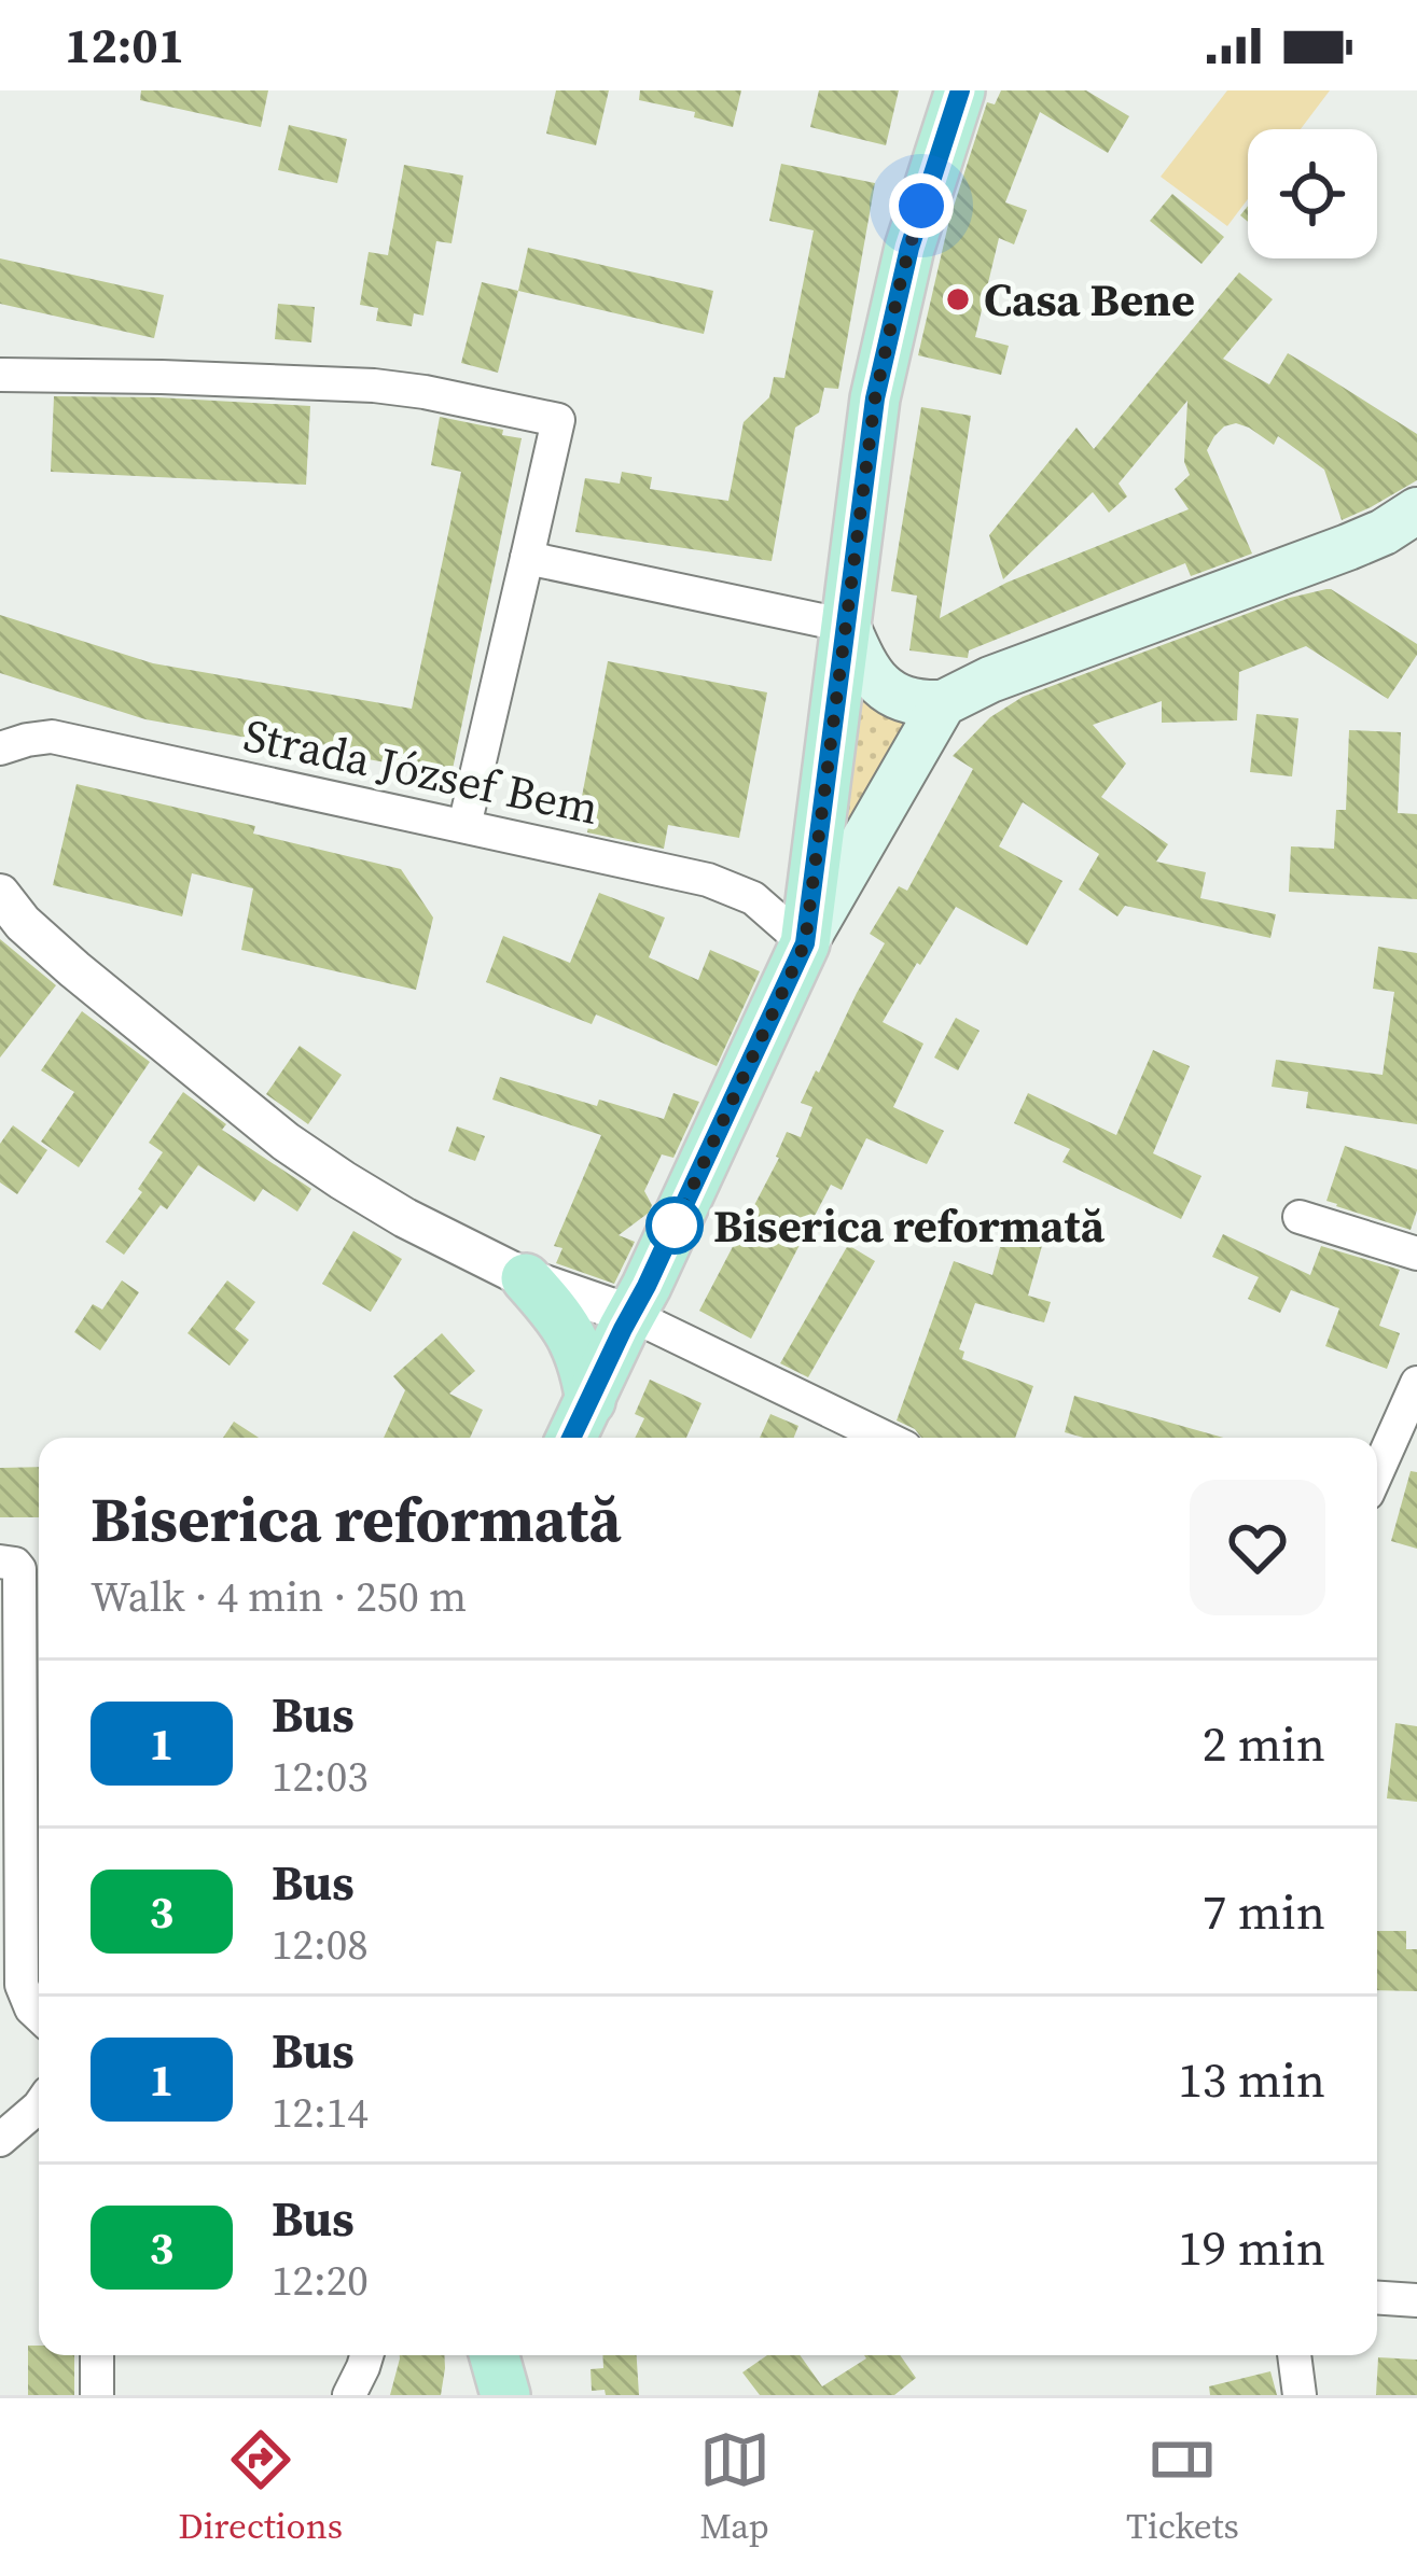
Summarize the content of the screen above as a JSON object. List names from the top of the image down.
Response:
{
  "streets": {
    "street": ["Strada József Bem"]
  },
  "places": ["Casa Bene", "Biserica reformată"],
  "lines": ["bus line 1"],
  "page": {
    "status": "12:01",
    "heading": ["Biserica reformată", "Walk · 4 min · 250 m"],
    "list": [
      {
        "mark": "1",
        "name": "Bus",
        "note": "12:03",
        "value": "2 min"
      },
      {
        "mark": "3",
        "name": "Bus",
        "note": "12:08",
        "value": "7 min"
      },
      {
        "mark": "1",
        "name": "Bus",
        "note": "12:14",
        "value": "13 min"
      },
      {
        "mark": "3",
        "name": "Bus",
        "note": "12:20",
        "value": "19 min"
      }
    ],
    "tabs": ["Directions", "Map", "Tickets"]
  }
}
